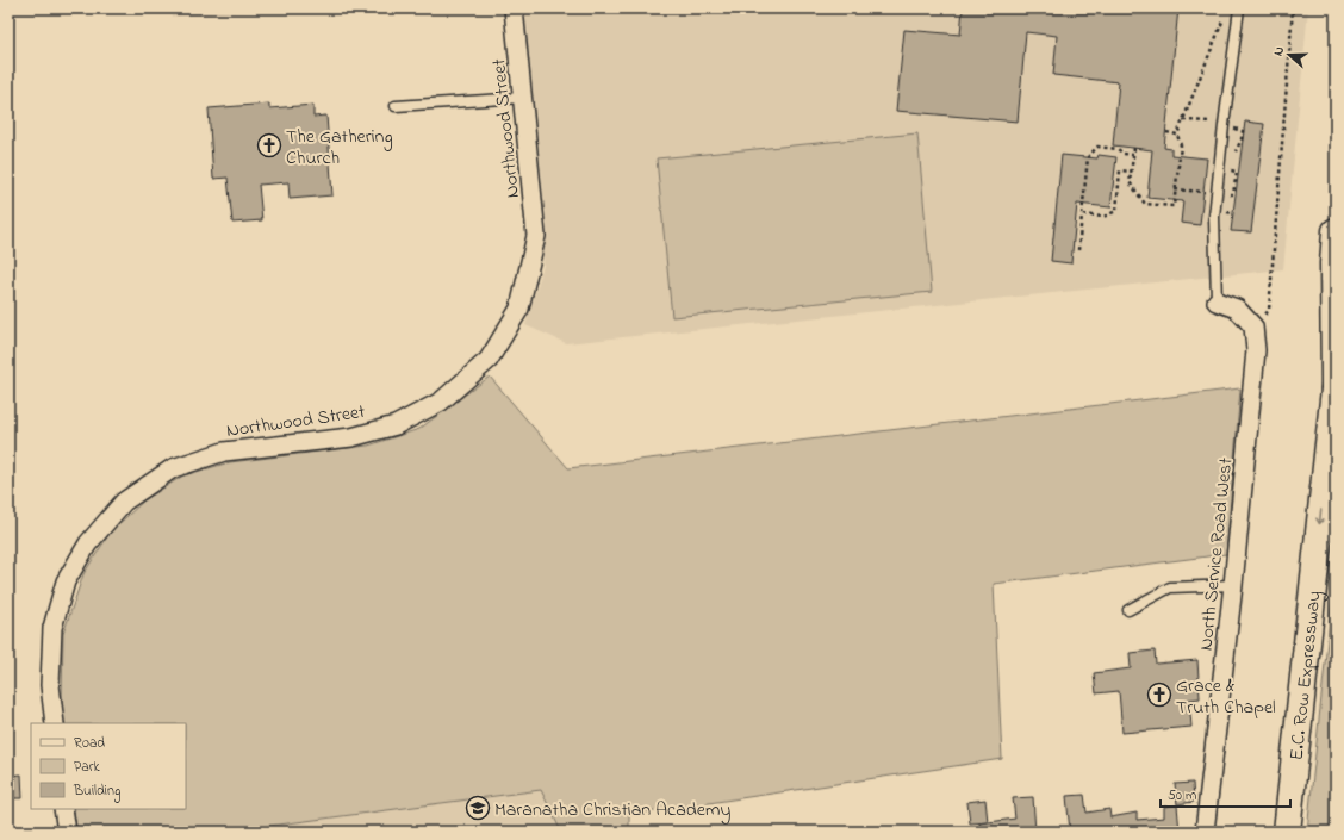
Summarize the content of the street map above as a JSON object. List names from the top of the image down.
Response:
{
  "streets": {
    "highway": ["E.C. Row Expressway"],
    "street": ["Northwood Street", "North Service Road West"]
  },
  "one_way": ["E.C. Row Expressway"],
  "places": {
    "church": ["The Gathering Church", "Grace & Truth Chapel"],
    "school or university": ["Maranatha Christian Academy"]
  },
  "legend": ["Road", "Park", "Building"],
  "scale_bar": "50 m",
  "north": "left"
}
